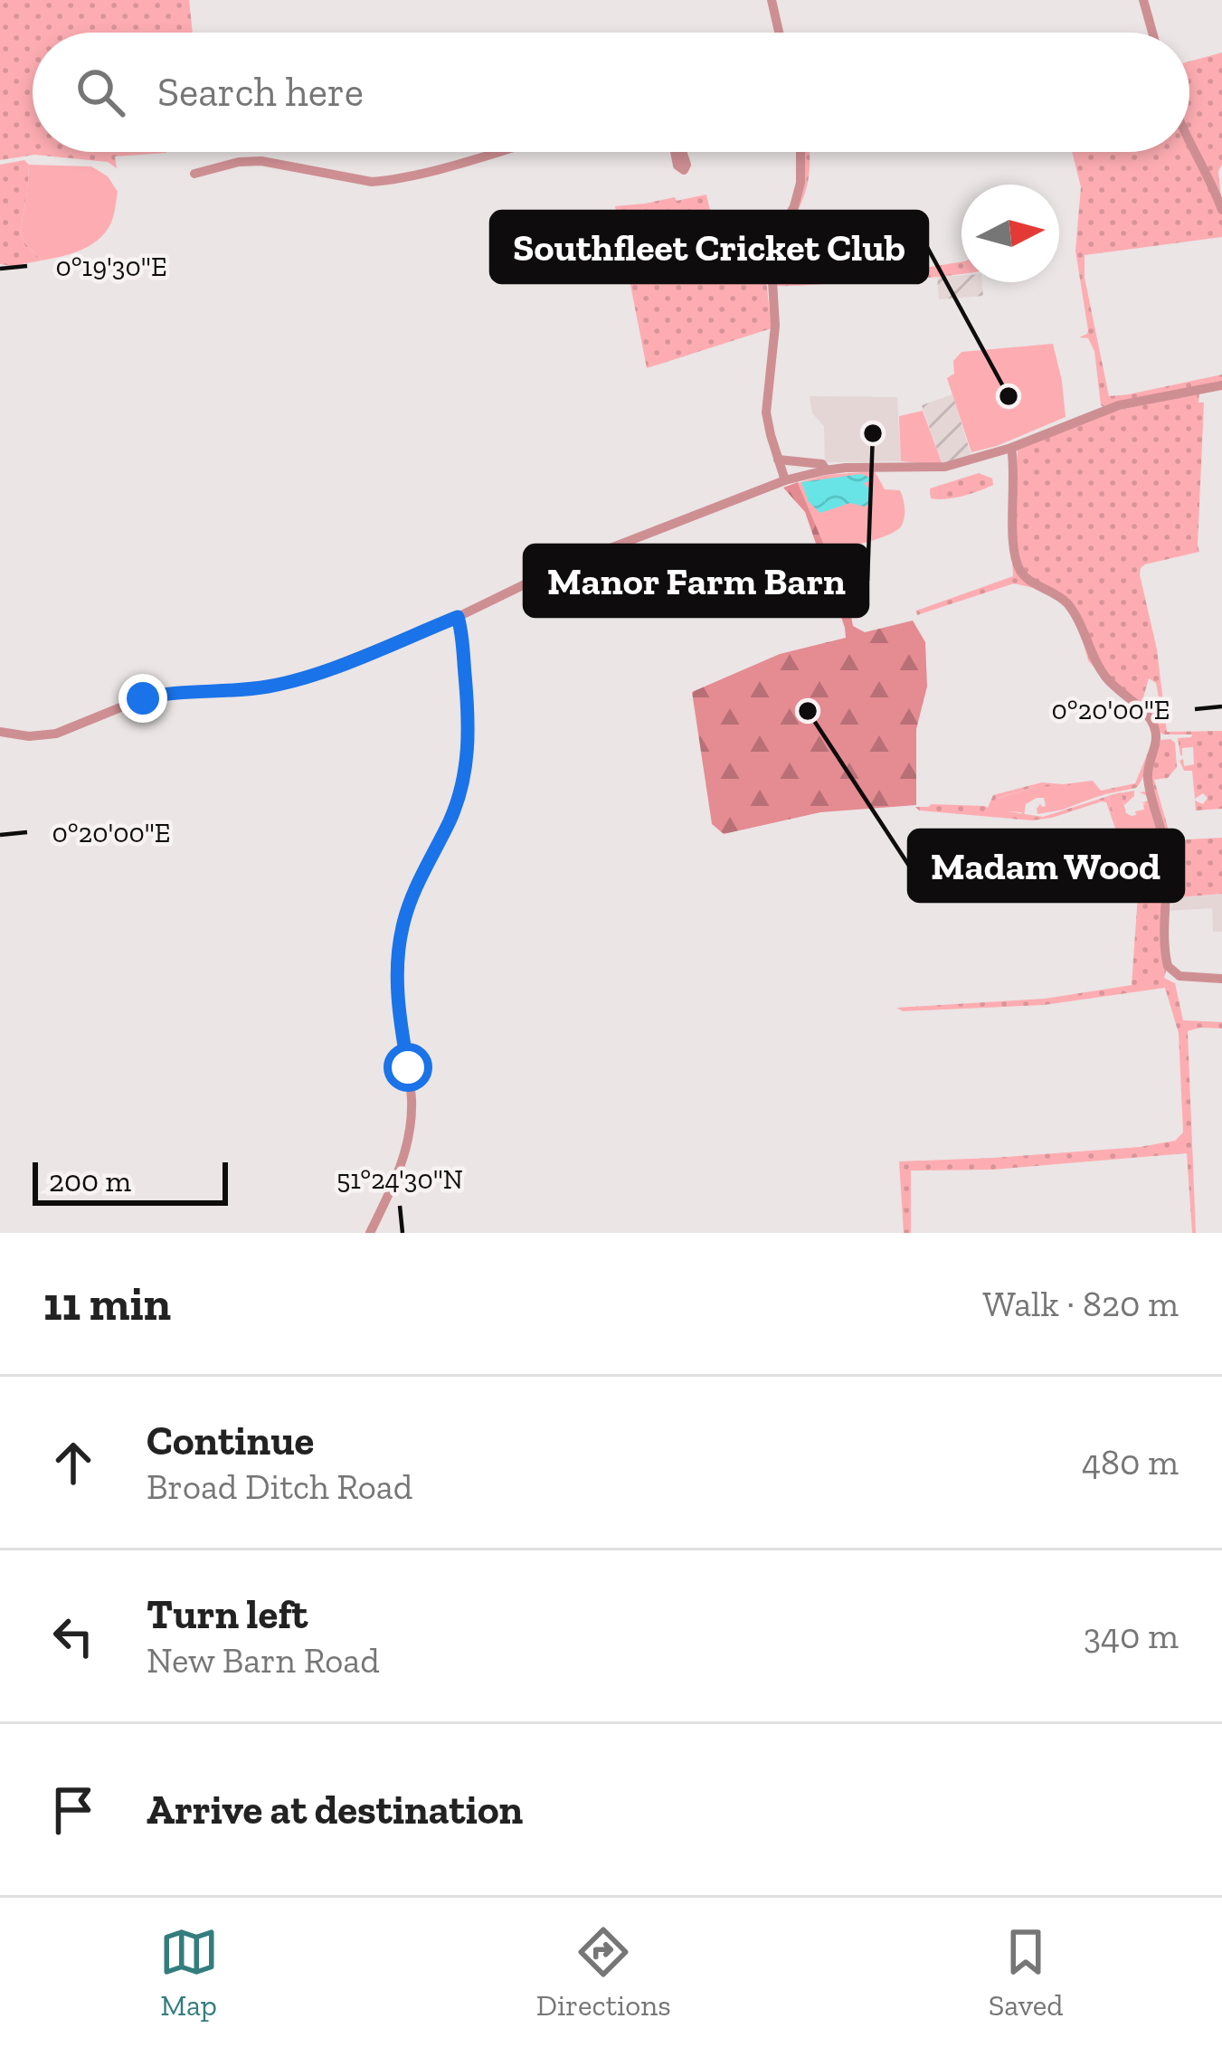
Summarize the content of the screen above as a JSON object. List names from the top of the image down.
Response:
{
  "places": ["Southfleet Cricket Club", "Manor Farm Barn", "Madam Wood"],
  "scale_bar": "200 m",
  "north": "right",
  "page": {
    "search": "Search here",
    "scale": "200 m",
    "heading": ["11 min", "Walk · 820 m"],
    "list": [
      ["Continue", "Broad Ditch Road", "480 m"],
      ["Turn left", "New Barn Road", "340 m"],
      "Arrive at destination"
    ],
    "nav": ["Map", "Directions", "Saved"]
  },
  "coordinates": ["0°19'30\"E", "0°20'00\"E", "51°24'30\"N"]
}
